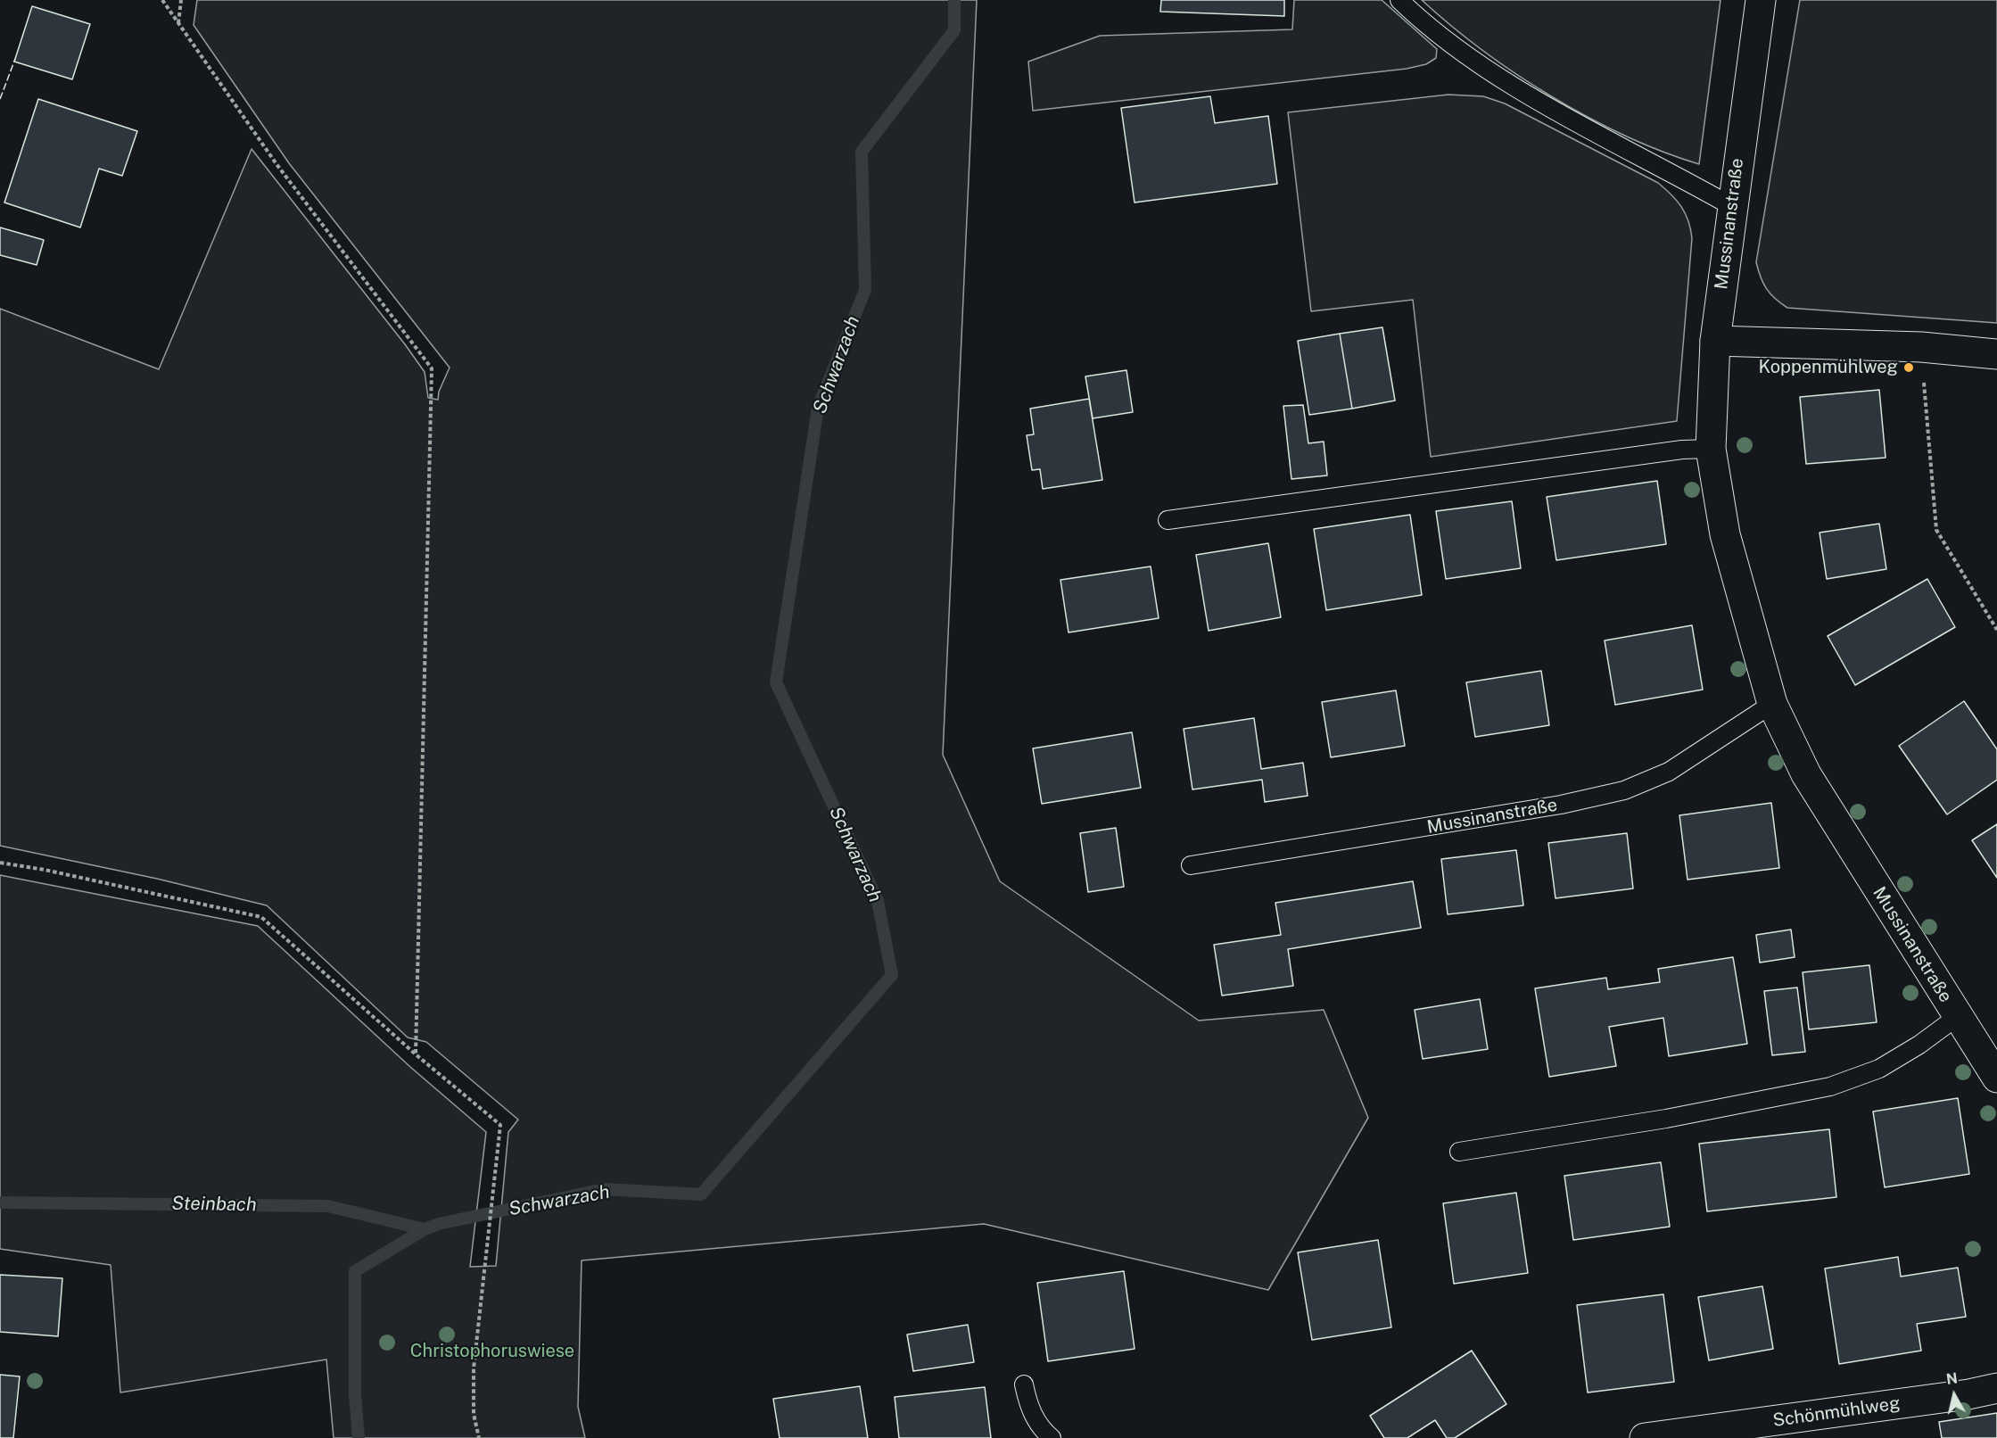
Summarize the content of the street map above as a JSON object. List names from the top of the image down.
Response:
{
  "streets": {
    "street": ["Mussinanstraße", "Schönmühlweg"]
  },
  "water": ["Schwarzach", "Steinbach"],
  "parks": ["Christophoruswiese"],
  "places": ["Koppenmühlweg"],
  "north": "top"
}
